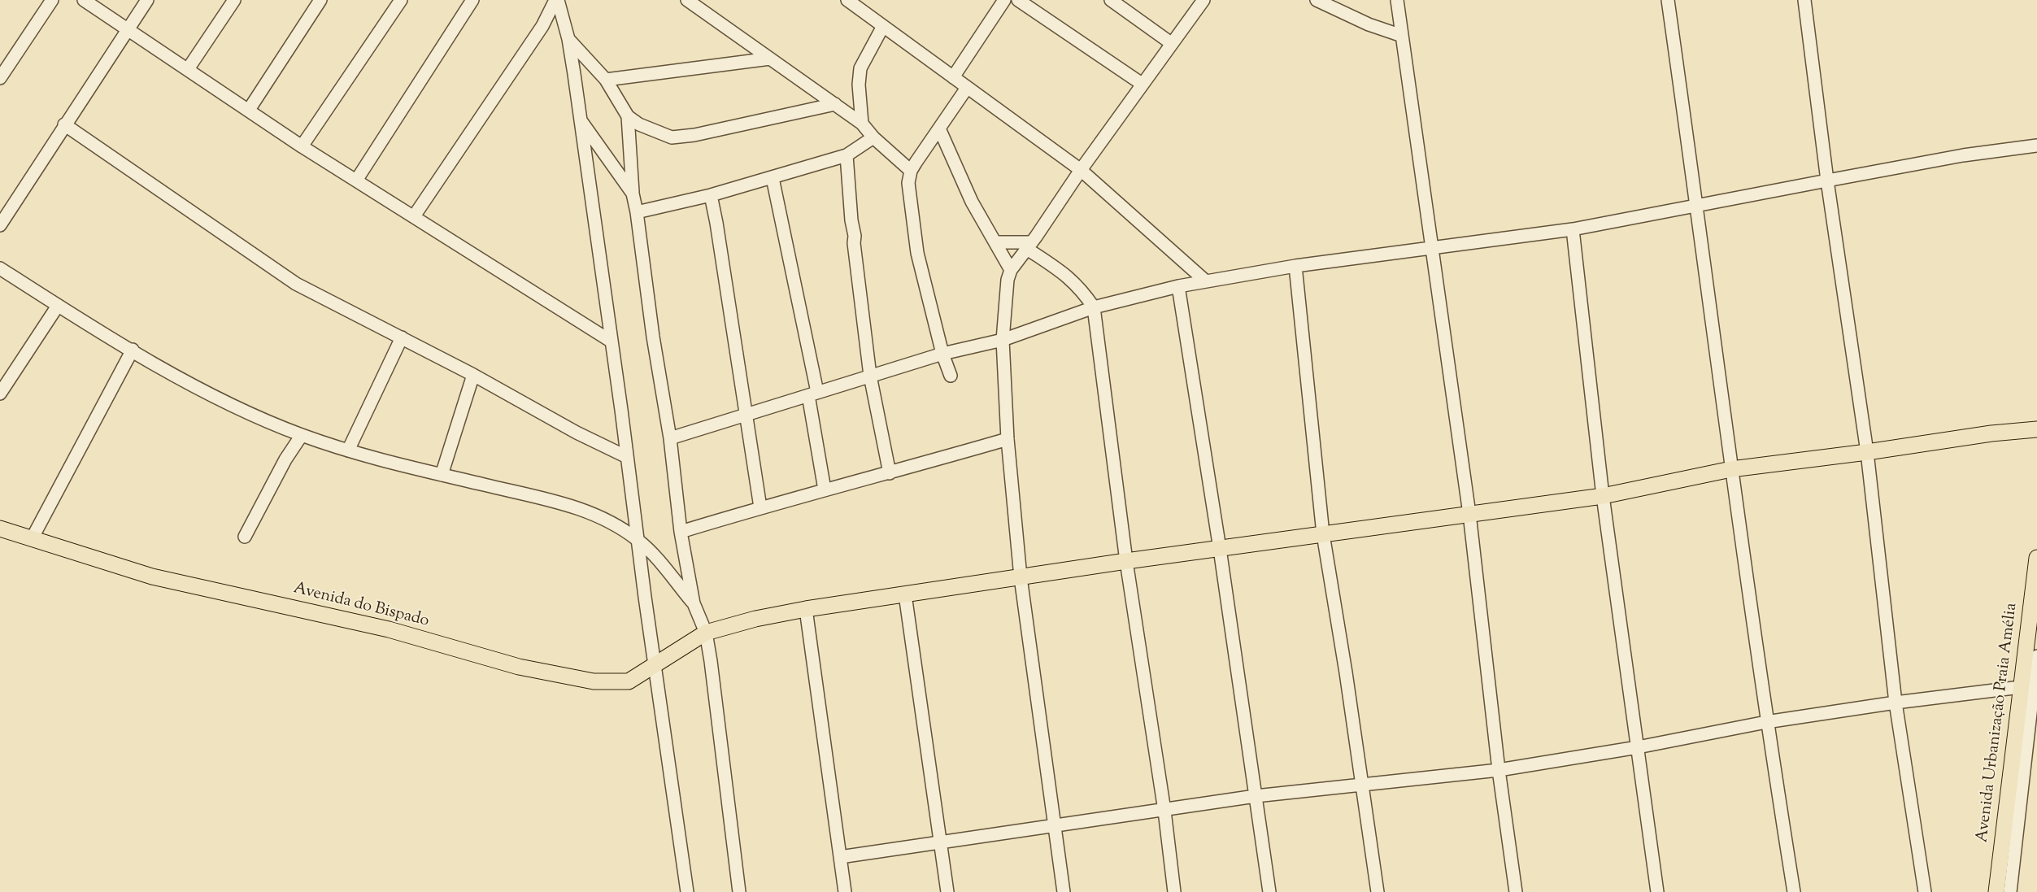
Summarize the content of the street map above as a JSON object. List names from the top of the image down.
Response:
{
  "streets": {
    "main road": ["Avenida do Bispado", "Avenida Urbanização Praia Amélia"]
  }
}
